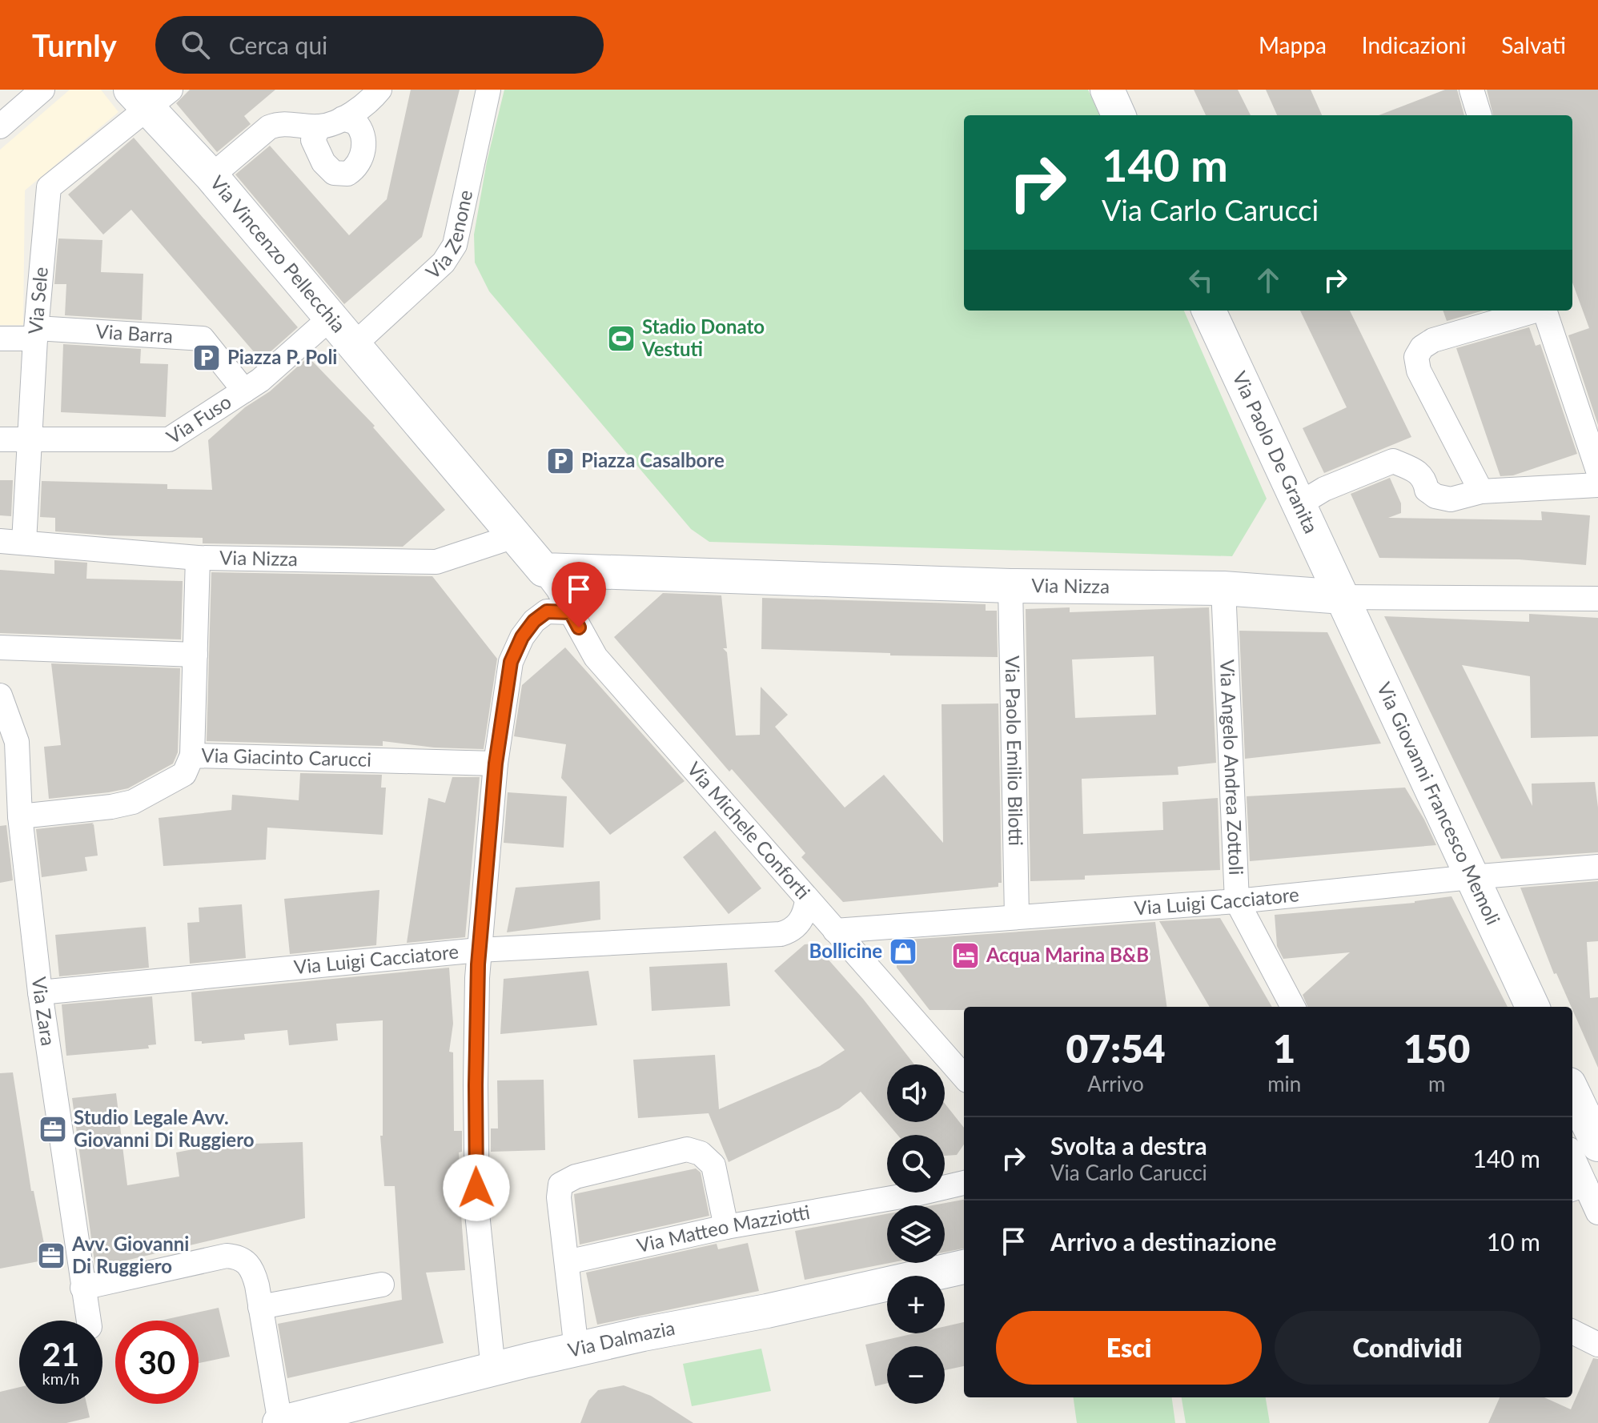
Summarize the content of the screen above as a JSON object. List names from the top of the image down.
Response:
{
  "streets": {
    "main road": [
      "Via Vincenzo Pellecchia",
      "Via Paolo De Granita",
      "Via Nizza",
      "Via Giovanni Francesco Memoli",
      "Via Dalmazia"
    ],
    "street": [
      "Via Zenone",
      "Via Sele",
      "Via Barra",
      "Via Fuso",
      "Via Paolo Emilio Bilotti",
      "Via Giacinto Carucci",
      "Via Angelo Andrea Zottoli",
      "Via Michele Conforti",
      "Via Luigi Cacciatore",
      "Via Zara",
      "Via Matteo Mazziotti"
    ]
  },
  "crossings": [
    ["Via Zenone", "Via Vincenzo Pellecchia"],
    ["Via Vincenzo Pellecchia", "Via Sele"],
    ["Via Vincenzo Pellecchia", "Via Fuso"],
    ["Via Vincenzo Pellecchia", "Via Nizza"],
    ["Via Vincenzo Pellecchia", "Via Michele Conforti"],
    ["Via Sele", "Via Barra"],
    ["Via Sele", "Via Fuso"],
    ["Via Sele", "Via Nizza"],
    ["Via Barra", "Via Fuso"],
    ["Via Paolo De Granita", "Via Nizza"],
    ["Via Paolo De Granita", "Via Giovanni Francesco Memoli"],
    ["Via Nizza", "Via Paolo Emilio Bilotti"],
    ["Via Nizza", "Via Angelo Andrea Zottoli"],
    ["Via Nizza", "Via Giovanni Francesco Memoli"],
    ["Via Nizza", "Via Michele Conforti"],
    ["Via Paolo Emilio Bilotti", "Via Luigi Cacciatore"],
    ["Via Giacinto Carucci", "Via Zara"],
    ["Via Angelo Andrea Zottoli", "Via Luigi Cacciatore"],
    ["Via Giovanni Francesco Memoli", "Via Luigi Cacciatore"],
    ["Via Michele Conforti", "Via Luigi Cacciatore"],
    ["Via Luigi Cacciatore", "Via Zara"]
  ],
  "places": {
    "sports": ["Stadio Donato Vestuti"],
    "parking": ["Piazza P. Poli", "Piazza Casalbore"],
    "shop": ["Bollicine"],
    "hotel": ["Acqua Marina B&B"],
    "office": ["Studio Legale Avv. Giovanni Di Ruggiero", "Avv. Giovanni Di Ruggiero"]
  },
  "page": {
    "header": "Turnly",
    "search": "Cerca qui",
    "nav": ["Mappa", "Indicazioni", "Salvati"],
    "turn": ["140 m", "Via Carlo Carucci"],
    "eta": [
      "07:54",
      "Arrivo",
      "1",
      "min",
      "150",
      "m"
    ],
    "map_buttons": ["+", "−"],
    "list": [
      {
        "name": "Svolta a destra",
        "note": "Via Carlo Carucci",
        "value": "140 m"
      },
      {
        "name": "Arrivo a destinazione",
        "value": "10 m"
      }
    ],
    "buttons": ["Esci", "Condividi"],
    "speed": "21 km/h",
    "limit": "30"
  }
}
